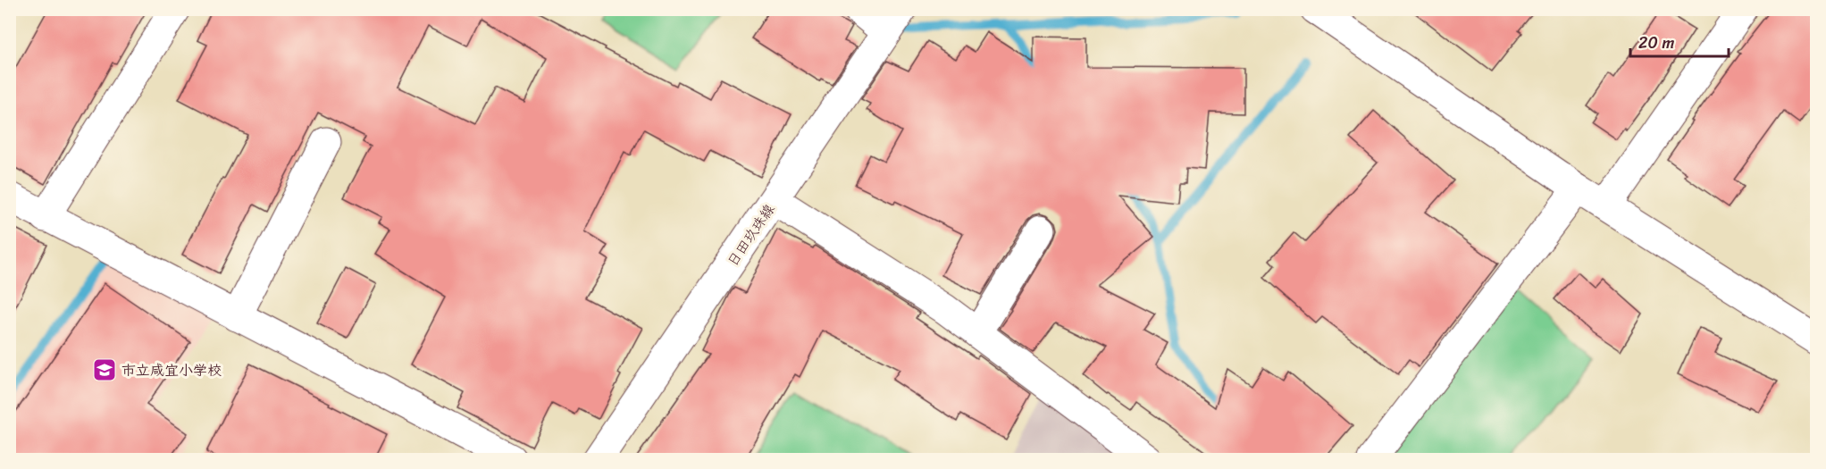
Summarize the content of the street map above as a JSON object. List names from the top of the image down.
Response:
{
  "streets": {
    "street": ["日田玖珠線"]
  },
  "places": {
    "school or university": ["市立咸宜小学校"]
  },
  "scale_bar": "20 m"
}
